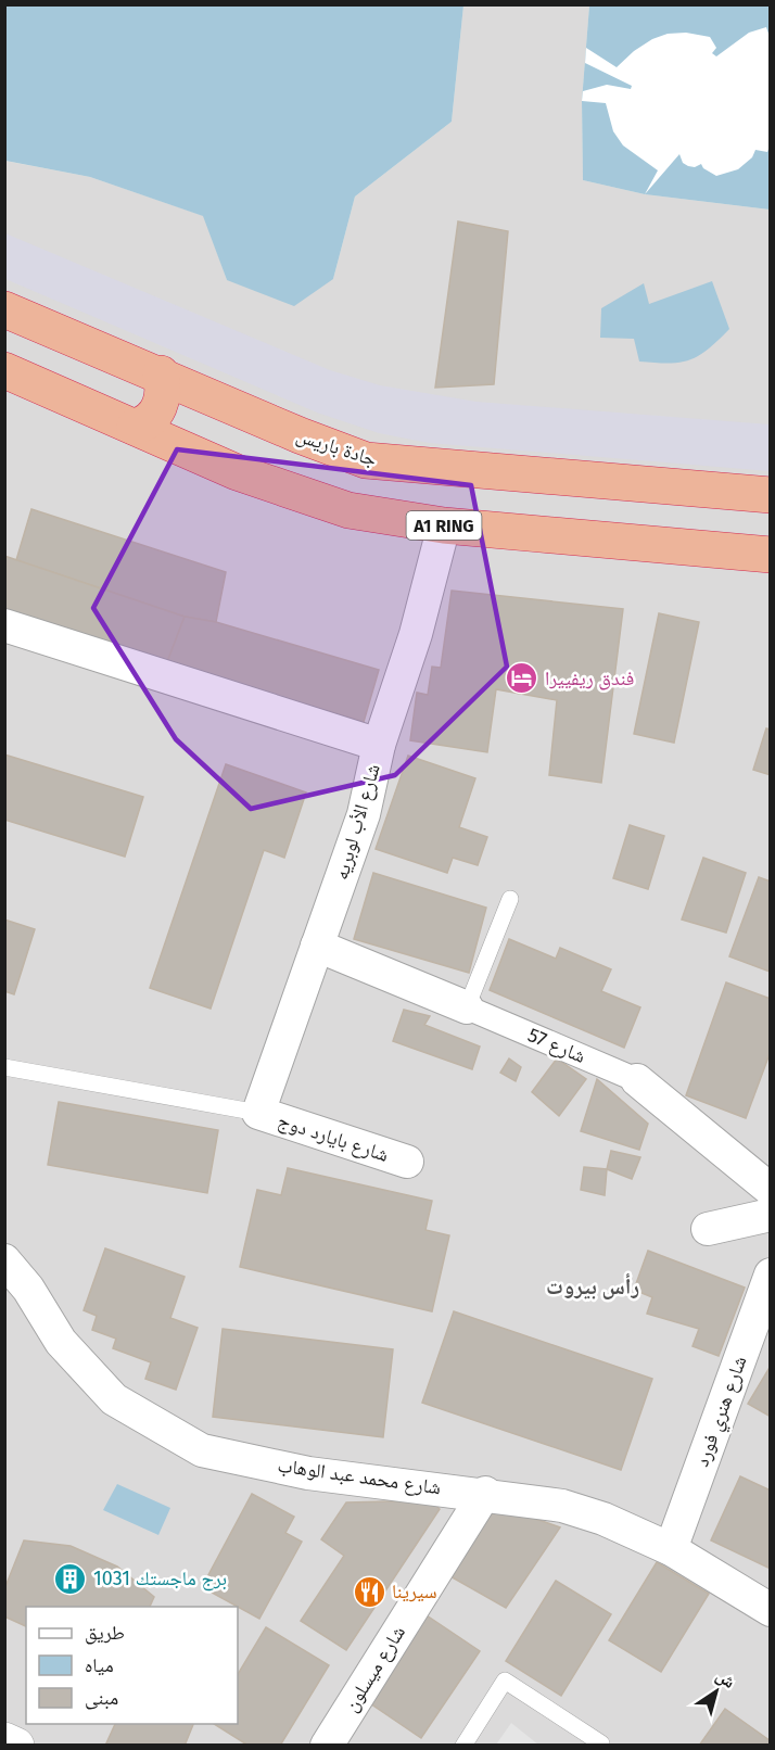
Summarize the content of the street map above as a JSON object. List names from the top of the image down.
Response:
{
  "streets": {
    "highway": ["جادة باريس", "A1 RING"],
    "street": [
      "شارع الأب لوبريه",
      "شارع 57",
      "شارع بايارد دوج",
      "شارع هنري فورد",
      "شارع محمد عبد الوهاب",
      "شارع ميسلون"
    ]
  },
  "crossings": [
    ["A1 RING", "شارع الأب لوبريه"],
    ["شارع الأب لوبريه", "شارع 57"],
    ["شارع الأب لوبريه", "شارع بايارد دوج"],
    ["شارع هنري فورد", "شارع محمد عبد الوهاب"],
    ["شارع محمد عبد الوهاب", "شارع ميسلون"]
  ],
  "districts": ["رأس بيروت"],
  "places": {
    "hotel": ["فندق ريفييرا"],
    "building": ["برج ماجستك 1031"],
    "restaurant": ["سيرينا"]
  },
  "legend": ["طريق", "مياه", "مبنى"],
  "north": "top right"
}
